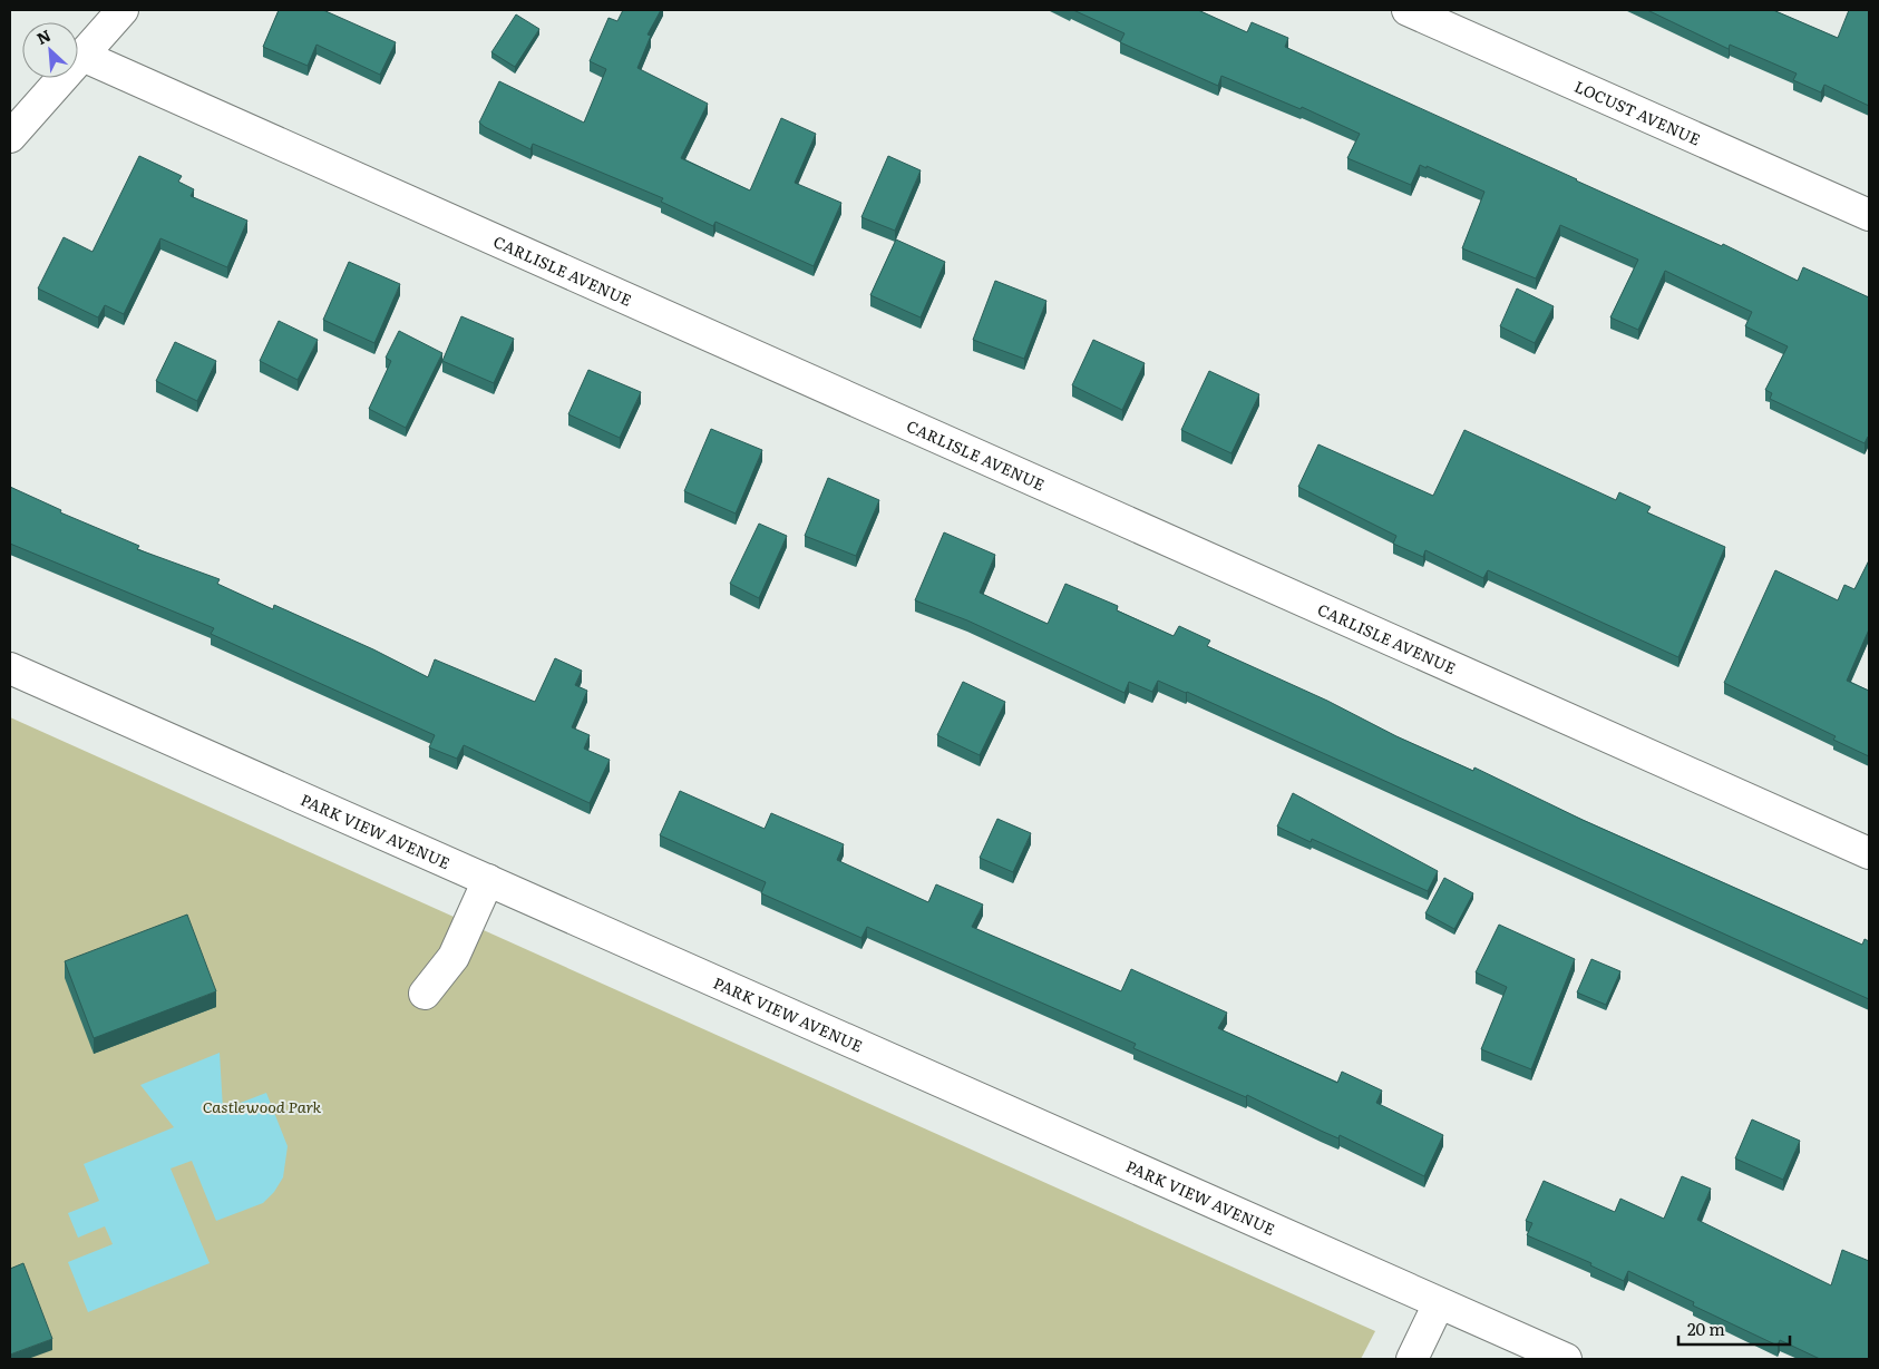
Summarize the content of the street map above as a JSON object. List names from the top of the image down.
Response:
{
  "streets": {
    "street": ["LOCUST AVENUE", "CARLISLE AVENUE", "PARK VIEW AVENUE"]
  },
  "parks": ["Castlewood Park"],
  "scale_bar": "20 m",
  "north": "top left"
}
